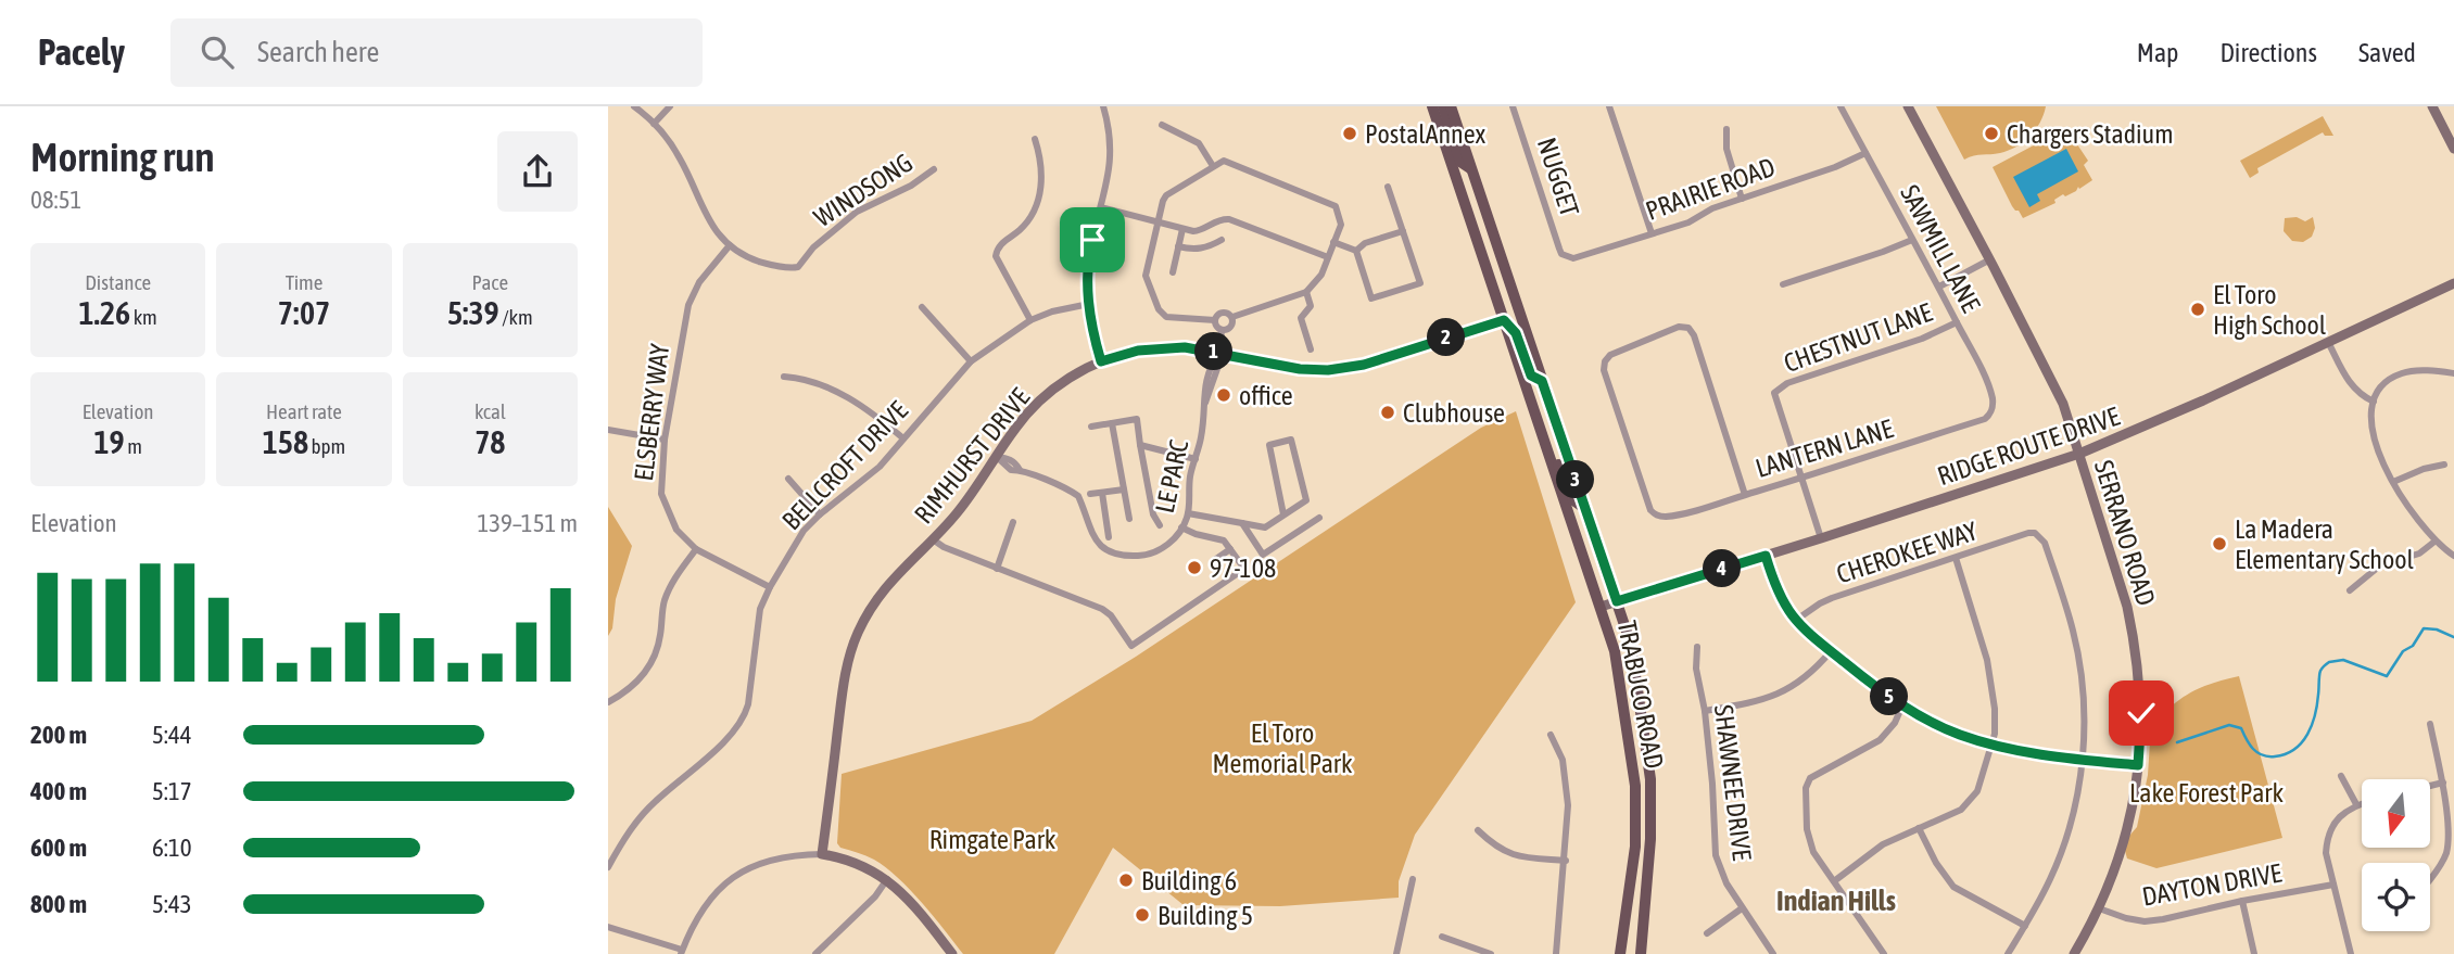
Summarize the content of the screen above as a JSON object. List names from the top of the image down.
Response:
{
  "streets": {
    "main road": ["TRABUCO ROAD"],
    "street": [
      "NUGGET",
      "PRAIRIE ROAD",
      "WINDSONG",
      "SAWMILL LANE",
      "CHESTNUT LANE",
      "ELSBERRY WAY",
      "RIDGE ROUTE DRIVE",
      "LANTERN LANE",
      "RIMHURST DRIVE",
      "BELLCROFT DRIVE",
      "LE PARC",
      "SERRANO ROAD",
      "CHEROKEE WAY",
      "SHAWNEE DRIVE",
      "DAYTON DRIVE"
    ]
  },
  "crossings": [
    ["NUGGET", "PRAIRIE ROAD"],
    ["PRAIRIE ROAD", "SAWMILL LANE"],
    ["WINDSONG", "ELSBERRY WAY"],
    ["SAWMILL LANE", "CHESTNUT LANE"],
    ["SAWMILL LANE", "LANTERN LANE"],
    ["CHESTNUT LANE", "LANTERN LANE"],
    ["ELSBERRY WAY", "BELLCROFT DRIVE"],
    ["RIDGE ROUTE DRIVE", "SERRANO ROAD"],
    ["RIDGE ROUTE DRIVE", "TRABUCO ROAD"],
    ["RIMHURST DRIVE", "LE PARC"],
    ["RIMHURST DRIVE", "TRABUCO ROAD"],
    ["SERRANO ROAD", "DAYTON DRIVE"]
  ],
  "districts": ["Indian Hills"],
  "parks": ["El Toro Memorial Park", "Lake Forest Park", "Rimgate Park"],
  "places": [
    "PostalAnnex",
    "Chargers Stadium",
    "El Toro High School",
    "office",
    "Clubhouse",
    "La Madera Elementary School",
    "97-108",
    "Building 6",
    "Building 5"
  ],
  "north": "bottom",
  "page": {
    "header": "Pacely",
    "search": "Search here",
    "nav": ["Map", "Directions", "Saved"],
    "heading": ["Morning run", "08:51"],
    "stats": [
      ["Distance", "1.26 km"],
      ["Time", "7:07"],
      ["Pace", "5:39 /km"],
      ["Elevation", "19 m"],
      ["Heart rate", "158 bpm"],
      ["kcal", "78"]
    ],
    "pins": [
      "2",
      "1",
      "3",
      "4",
      "5"
    ],
    "chart": ["Elevation", "139–151 m"],
    "list": [
      {
        "name": "200 m",
        "note": "5:44"
      },
      {
        "name": "400 m",
        "note": "5:17"
      },
      {
        "name": "600 m",
        "note": "6:10"
      },
      {
        "name": "800 m",
        "note": "5:43"
      }
    ]
  }
}
